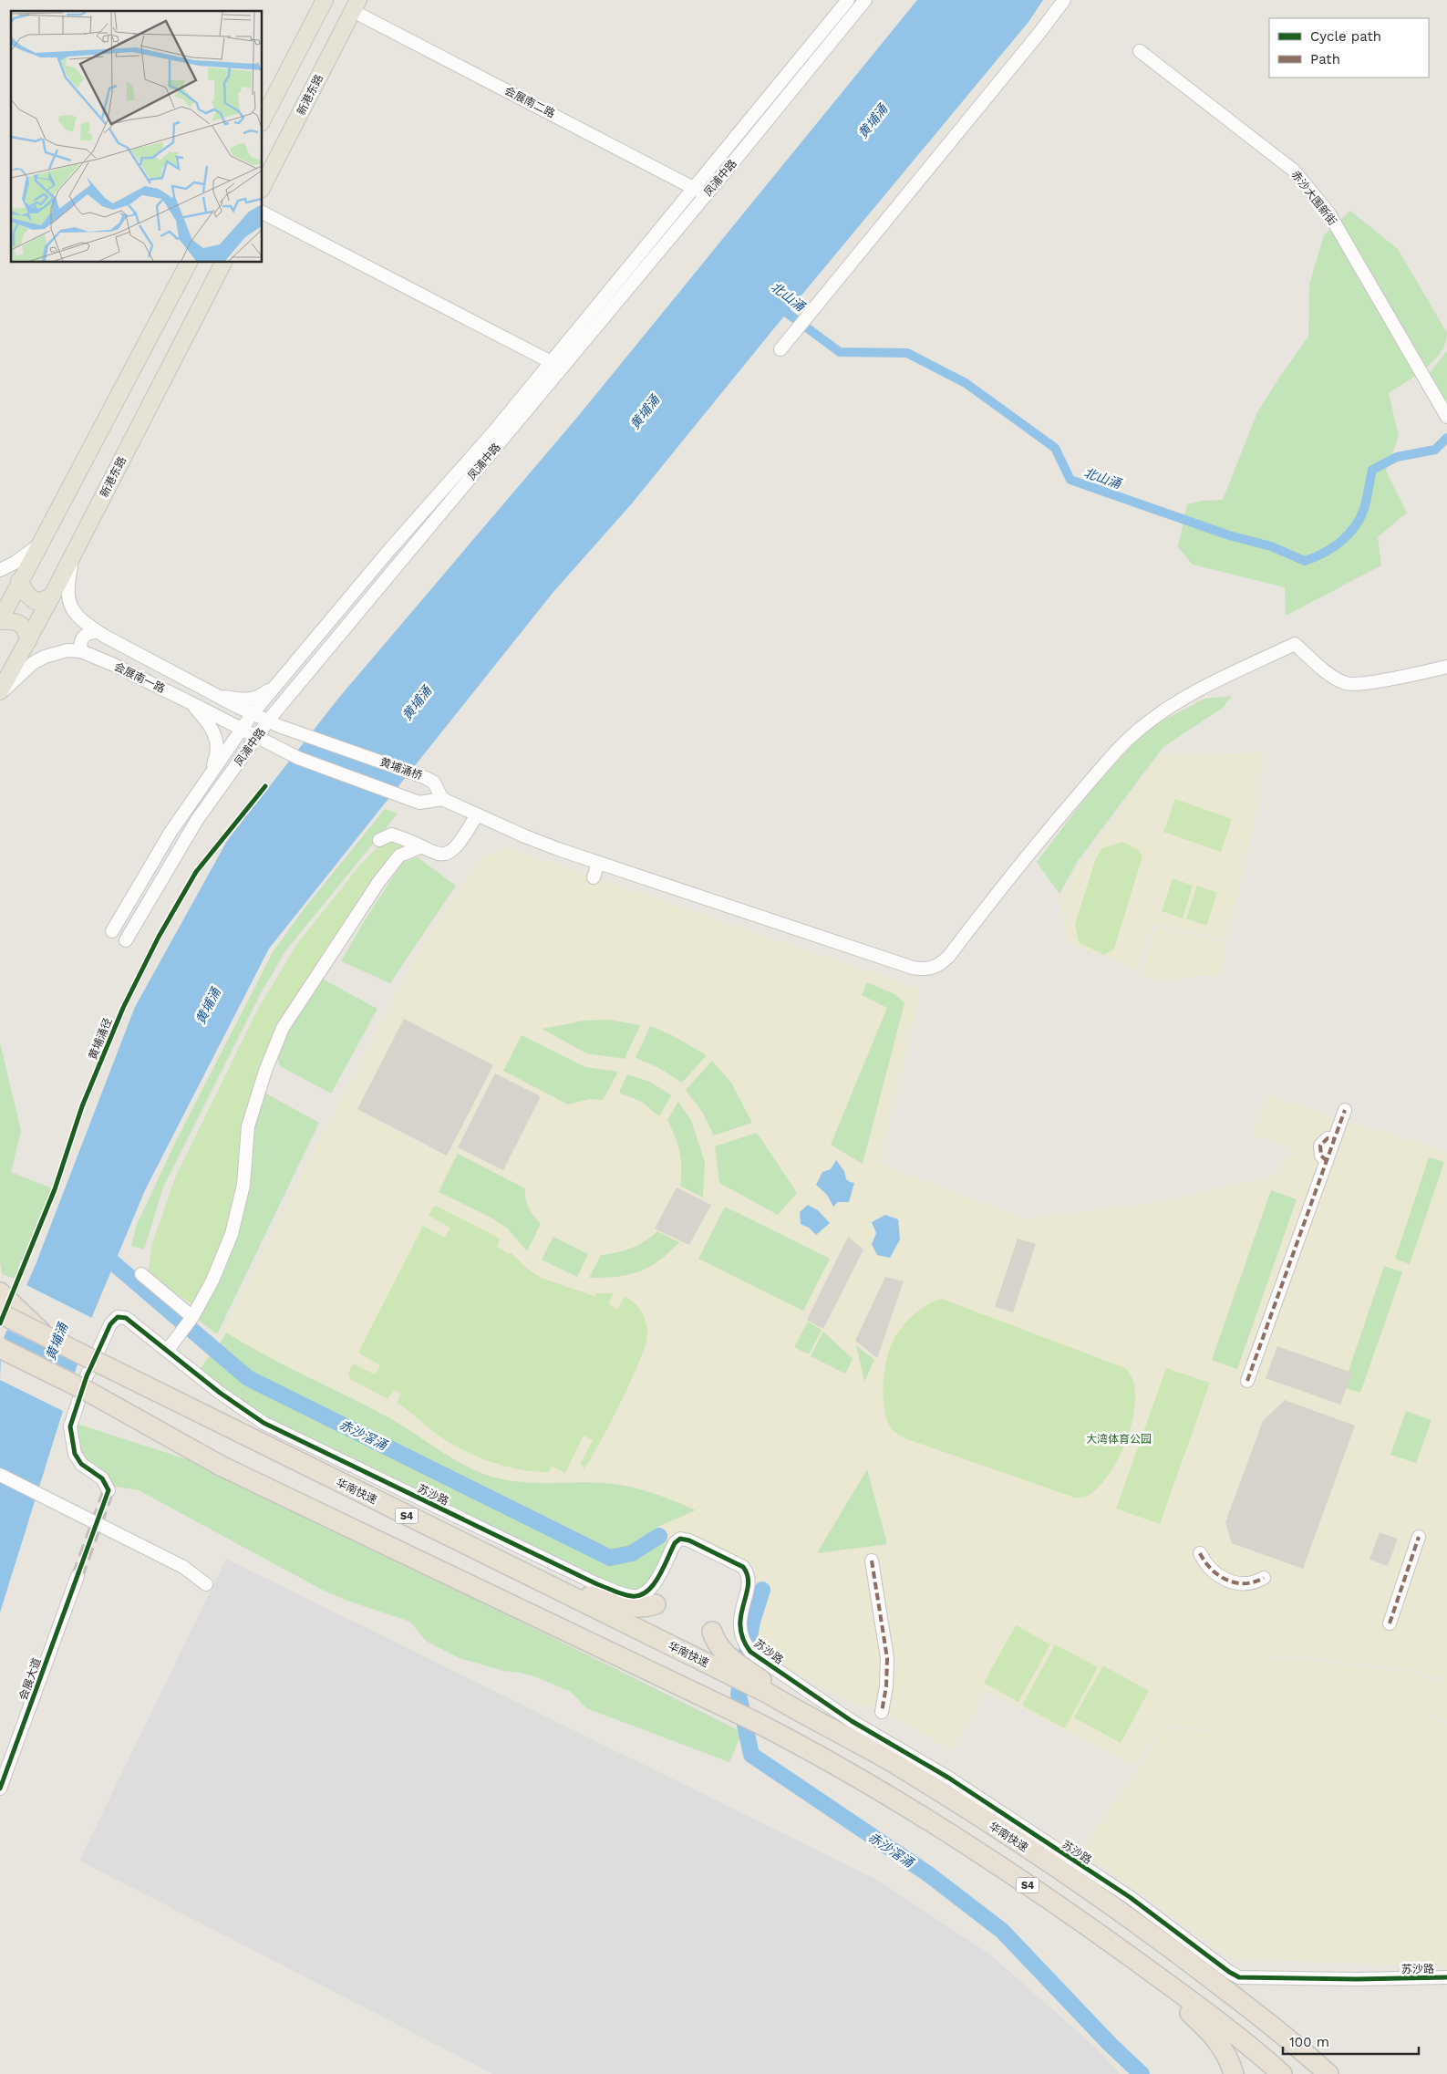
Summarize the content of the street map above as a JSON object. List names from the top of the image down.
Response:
{
  "streets": {
    "highway": ["华南快速", "S4"],
    "main road": ["新港东路"],
    "street": [
      "会展南二路",
      "凤浦中路",
      "赤沙大围新街",
      "会展南一路",
      "黄埔涌桥",
      "苏沙路",
      "会展大道"
    ],
    "cycle path": ["黄埔涌径"]
  },
  "crossings": [
    ["新港东路", "会展南二路"],
    ["新港东路", "会展南一路"],
    ["会展南二路", "凤浦中路"],
    ["凤浦中路", "会展南一路"],
    ["会展南一路", "黄埔涌桥"]
  ],
  "water": ["黄埔涌", "北山涌", "赤沙滘涌"],
  "parks": ["大湾体育公园"],
  "legend": ["Cycle path", "Path"],
  "scale_bar": "100 m"
}
